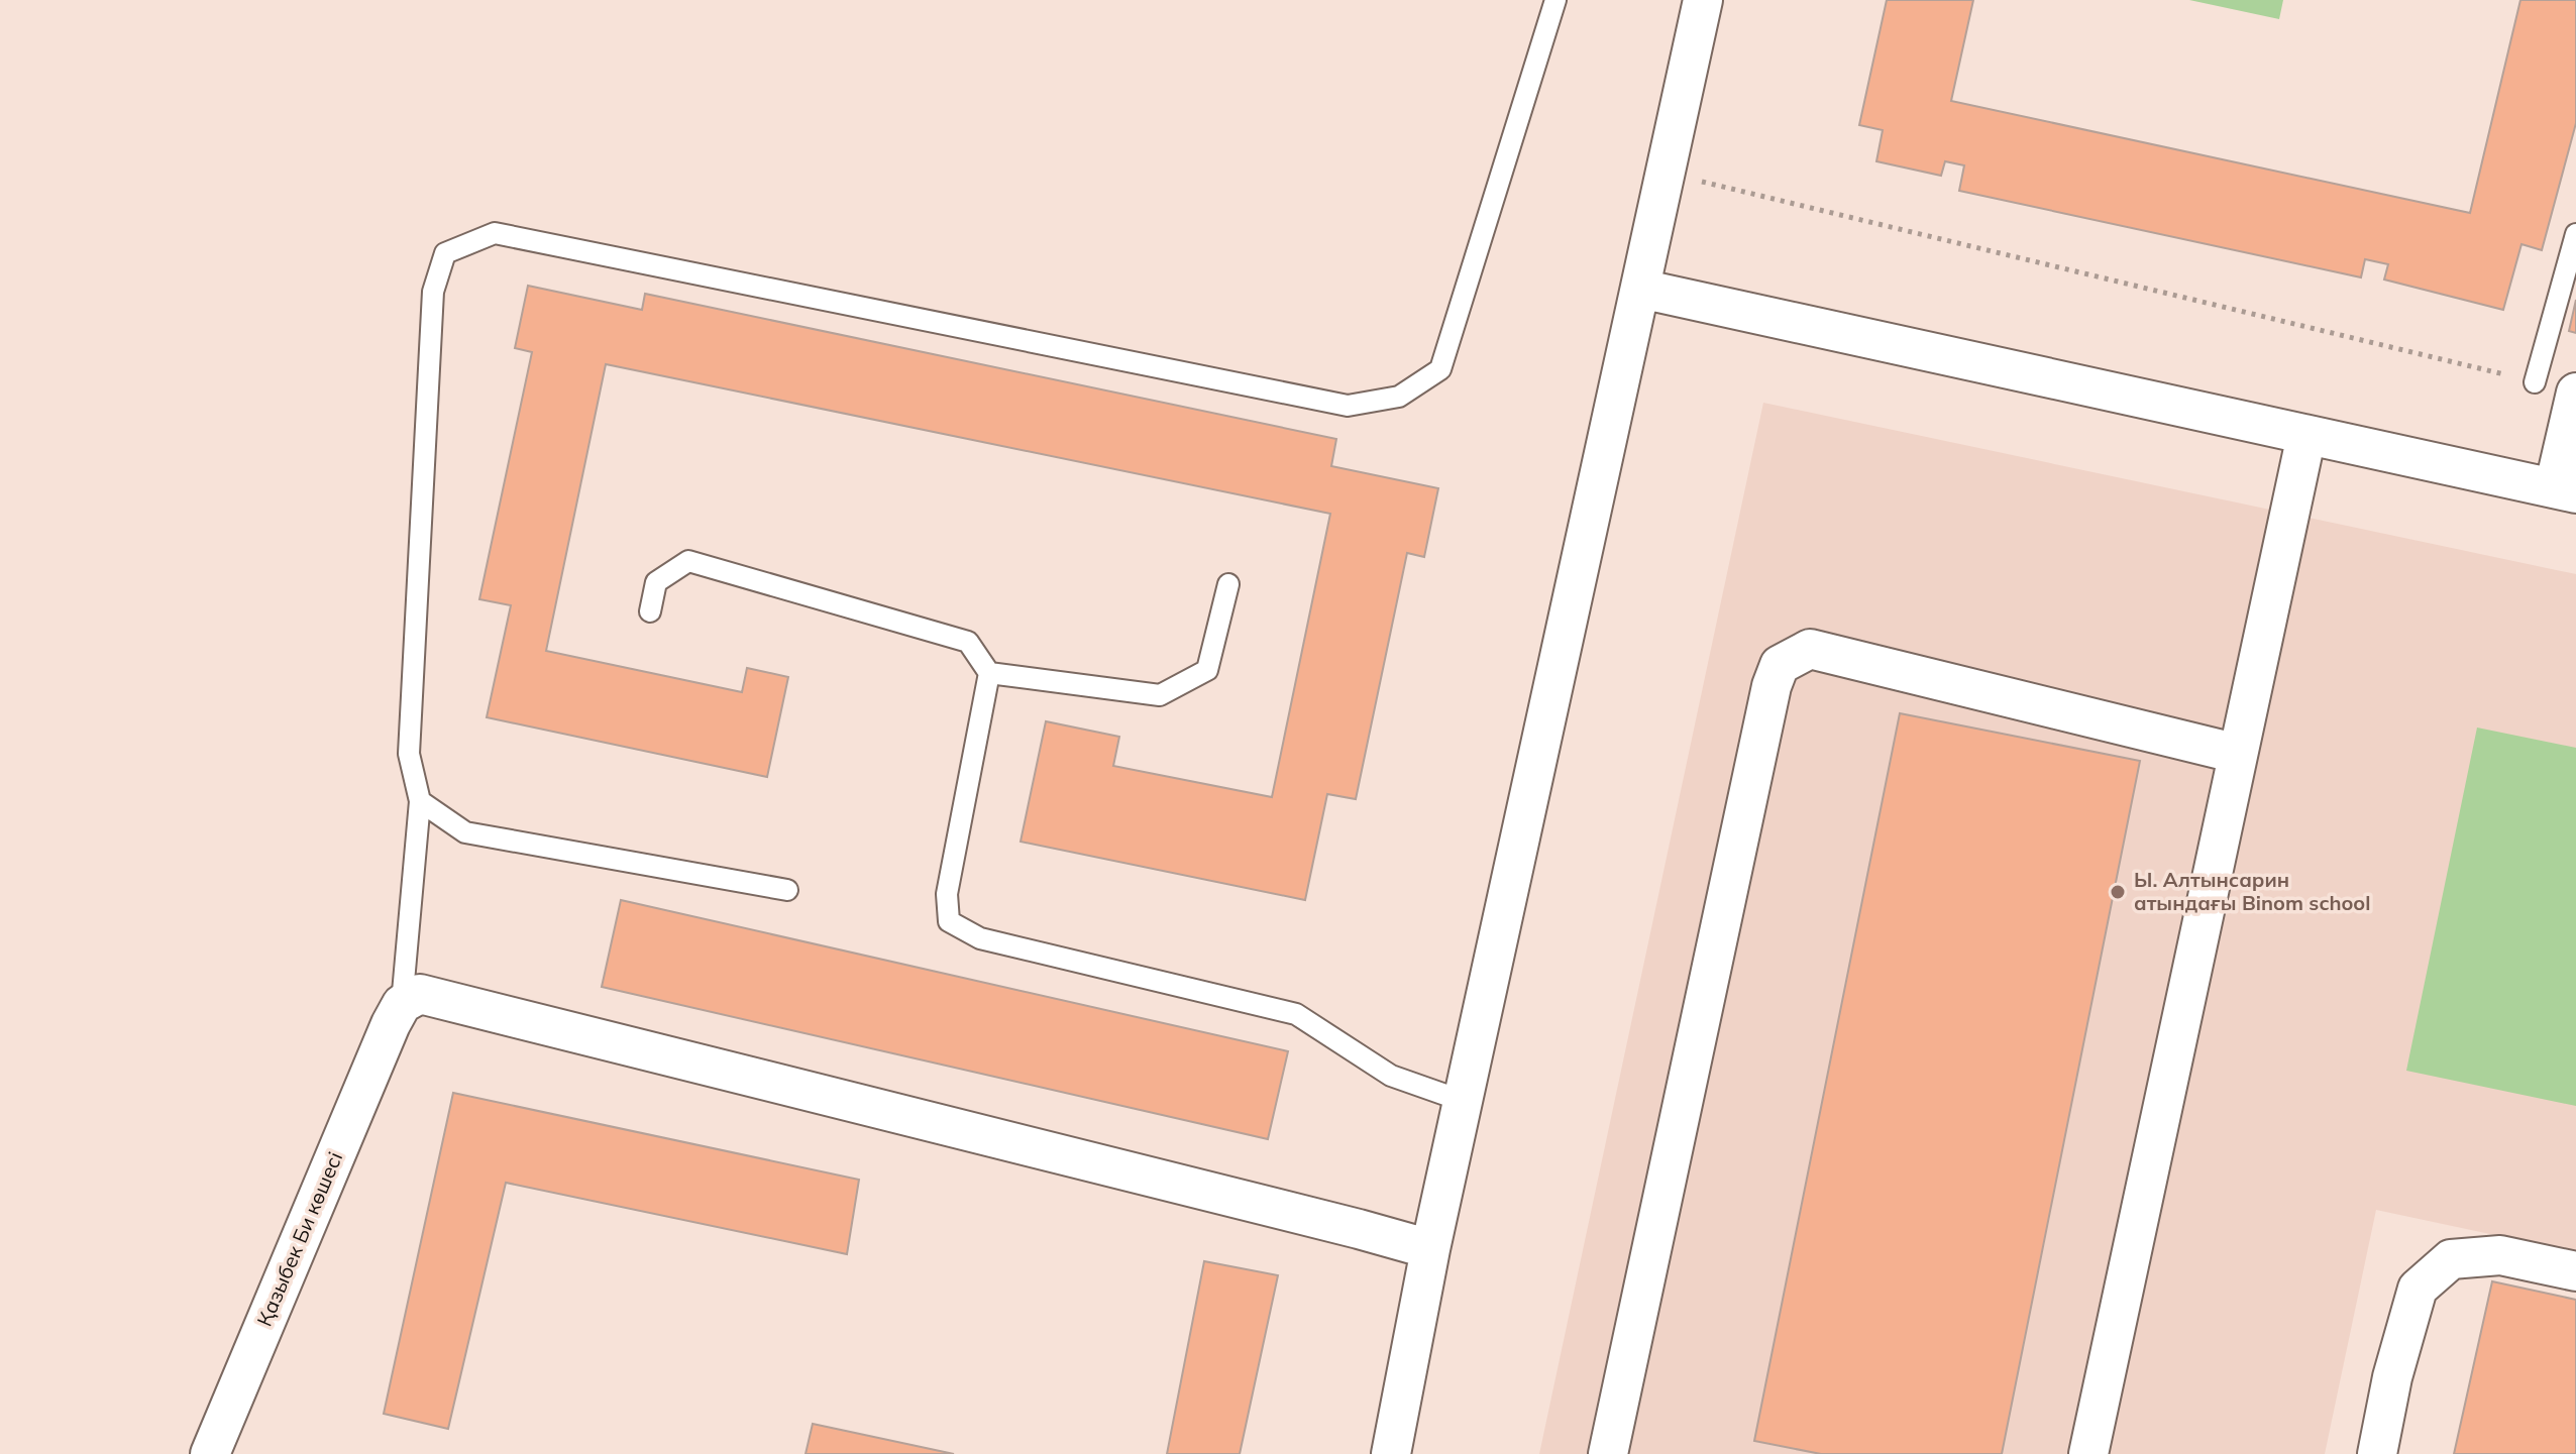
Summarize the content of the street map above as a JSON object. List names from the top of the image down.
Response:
{
  "streets": {
    "street": ["Қазыбек Би көшесі"]
  },
  "places": ["Ы. Алтынсарин атындағы Binom school"]
}
